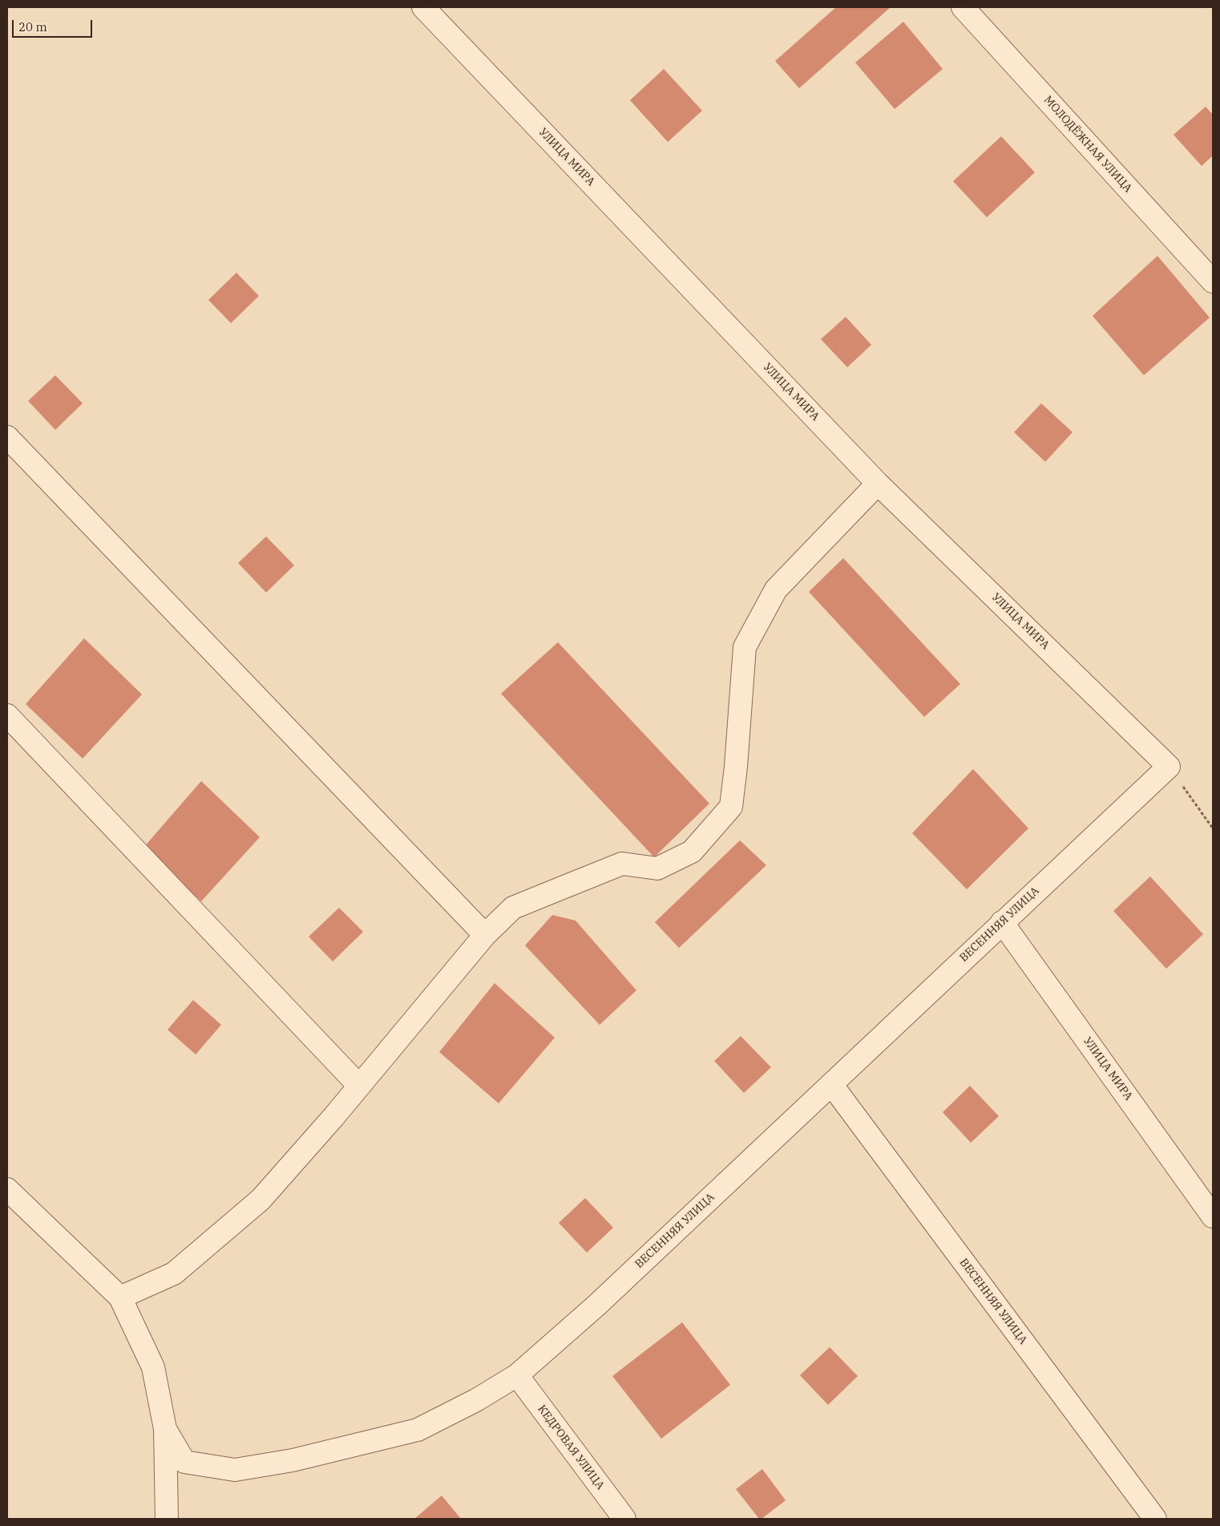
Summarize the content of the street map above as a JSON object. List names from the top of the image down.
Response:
{
  "streets": {
    "street": [
      "МОЛОДЁЖНАЯ УЛИЦА",
      "УЛИЦА МИРА",
      "ВЕСЕННЯЯ УЛИЦА",
      "КЕДРОВАЯ УЛИЦА"
    ]
  },
  "crossings": [
    ["УЛИЦА МИРА", "ВЕСЕННЯЯ УЛИЦА"],
    ["ВЕСЕННЯЯ УЛИЦА", "КЕДРОВАЯ УЛИЦА"]
  ],
  "scale_bar": "20 m"
}
